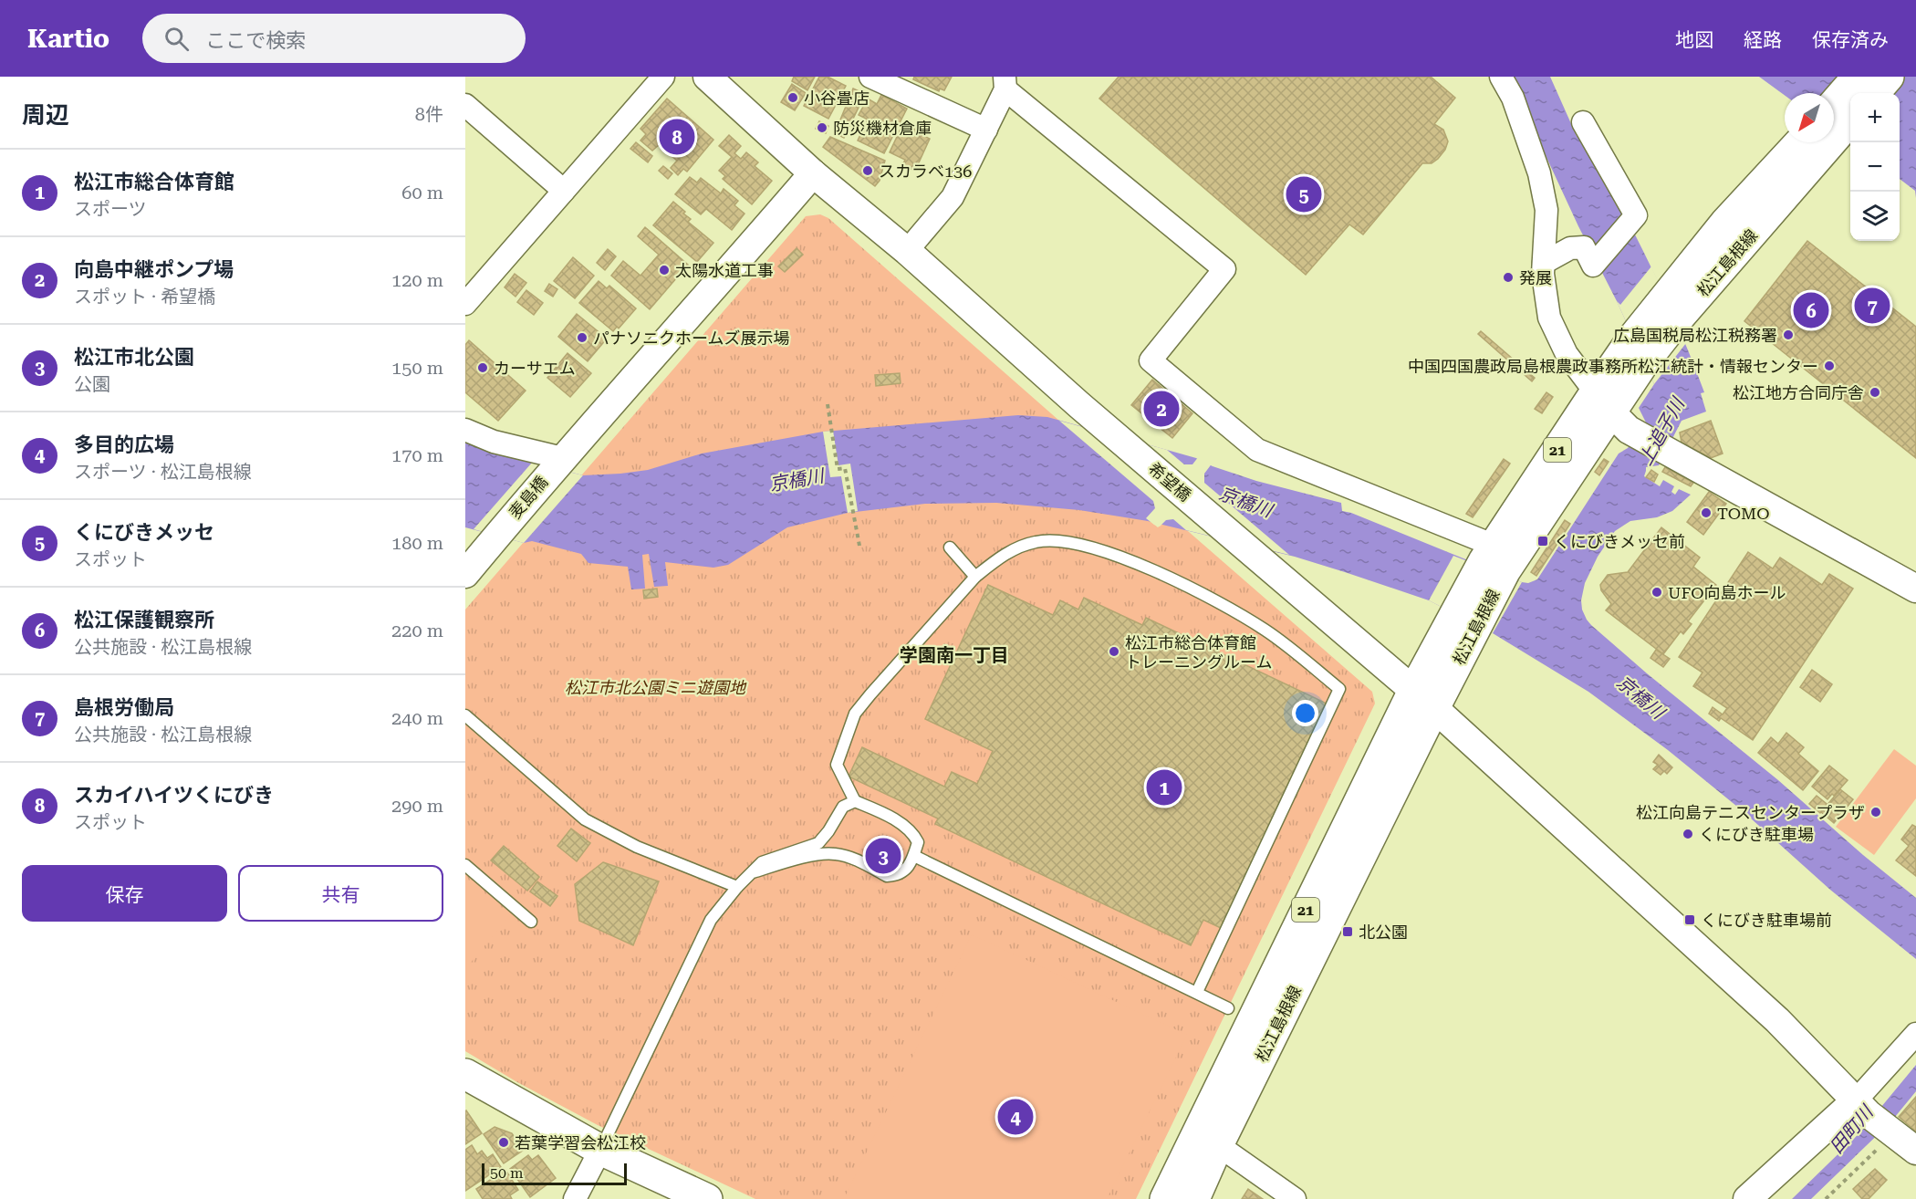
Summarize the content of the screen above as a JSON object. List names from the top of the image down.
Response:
{
  "streets": {
    "main road": ["松江島根線", "21"],
    "street": ["希望橋", "麦島橋"]
  },
  "crossings": [
    ["松江島根線", "希望橋"],
    ["希望橋", "麦島橋"]
  ],
  "districts": ["学園南一丁目"],
  "water": ["上追子川", "京橋川", "田町川"],
  "parks": ["松江市北公園ミニ遊園地"],
  "places": {
    "other": [
      "小谷畳店",
      "防災機材倉庫",
      "スカラベ136",
      "太陽水道工事",
      "発展",
      "広島国税局松江税務署",
      "パナソニクホームズ展示場",
      "中国四国農政局島根農政事務所松江統計・情報センター",
      "カーサエム",
      "松江地方合同庁舎",
      "TOMO",
      "UFO向島ホール",
      "松江市総合体育館 トレーニングルーム",
      "松江向島テニスセンタープラザ",
      "くにびき駐車場",
      "若葉学習会松江校"
    ],
    "transit": ["くにびきメッセ前", "くにびき駐車場前", "北公園"]
  },
  "scale_bar": "50 m",
  "north": "bottom left",
  "page": {
    "header": "Kartio",
    "search": "ここで検索",
    "nav": ["地図", "経路", "保存済み"],
    "heading": ["周辺", "8件"],
    "map_buttons": ["+", "−"],
    "pins": [
      "8",
      "5",
      "7",
      "6",
      "2",
      "1",
      "3",
      "4"
    ],
    "list": [
      {
        "mark": "1",
        "name": "松江市総合体育館",
        "note": "スポーツ",
        "value": "60 m"
      },
      {
        "mark": "2",
        "name": "向島中継ポンプ場",
        "note": "スポット · 希望橋",
        "value": "120 m"
      },
      {
        "mark": "3",
        "name": "松江市北公園",
        "note": "公園",
        "value": "150 m"
      },
      {
        "mark": "4",
        "name": "多目的広場",
        "note": "スポーツ · 松江島根線",
        "value": "170 m"
      },
      {
        "mark": "5",
        "name": "くにびきメッセ",
        "note": "スポット",
        "value": "180 m"
      },
      {
        "mark": "6",
        "name": "松江保護観察所",
        "note": "公共施設 · 松江島根線",
        "value": "220 m"
      },
      {
        "mark": "7",
        "name": "島根労働局",
        "note": "公共施設 · 松江島根線",
        "value": "240 m"
      },
      {
        "mark": "8",
        "name": "スカイハイツくにびき",
        "note": "スポット",
        "value": "290 m"
      }
    ],
    "buttons": ["保存", "共有"],
    "scale": "50 m"
  }
}
